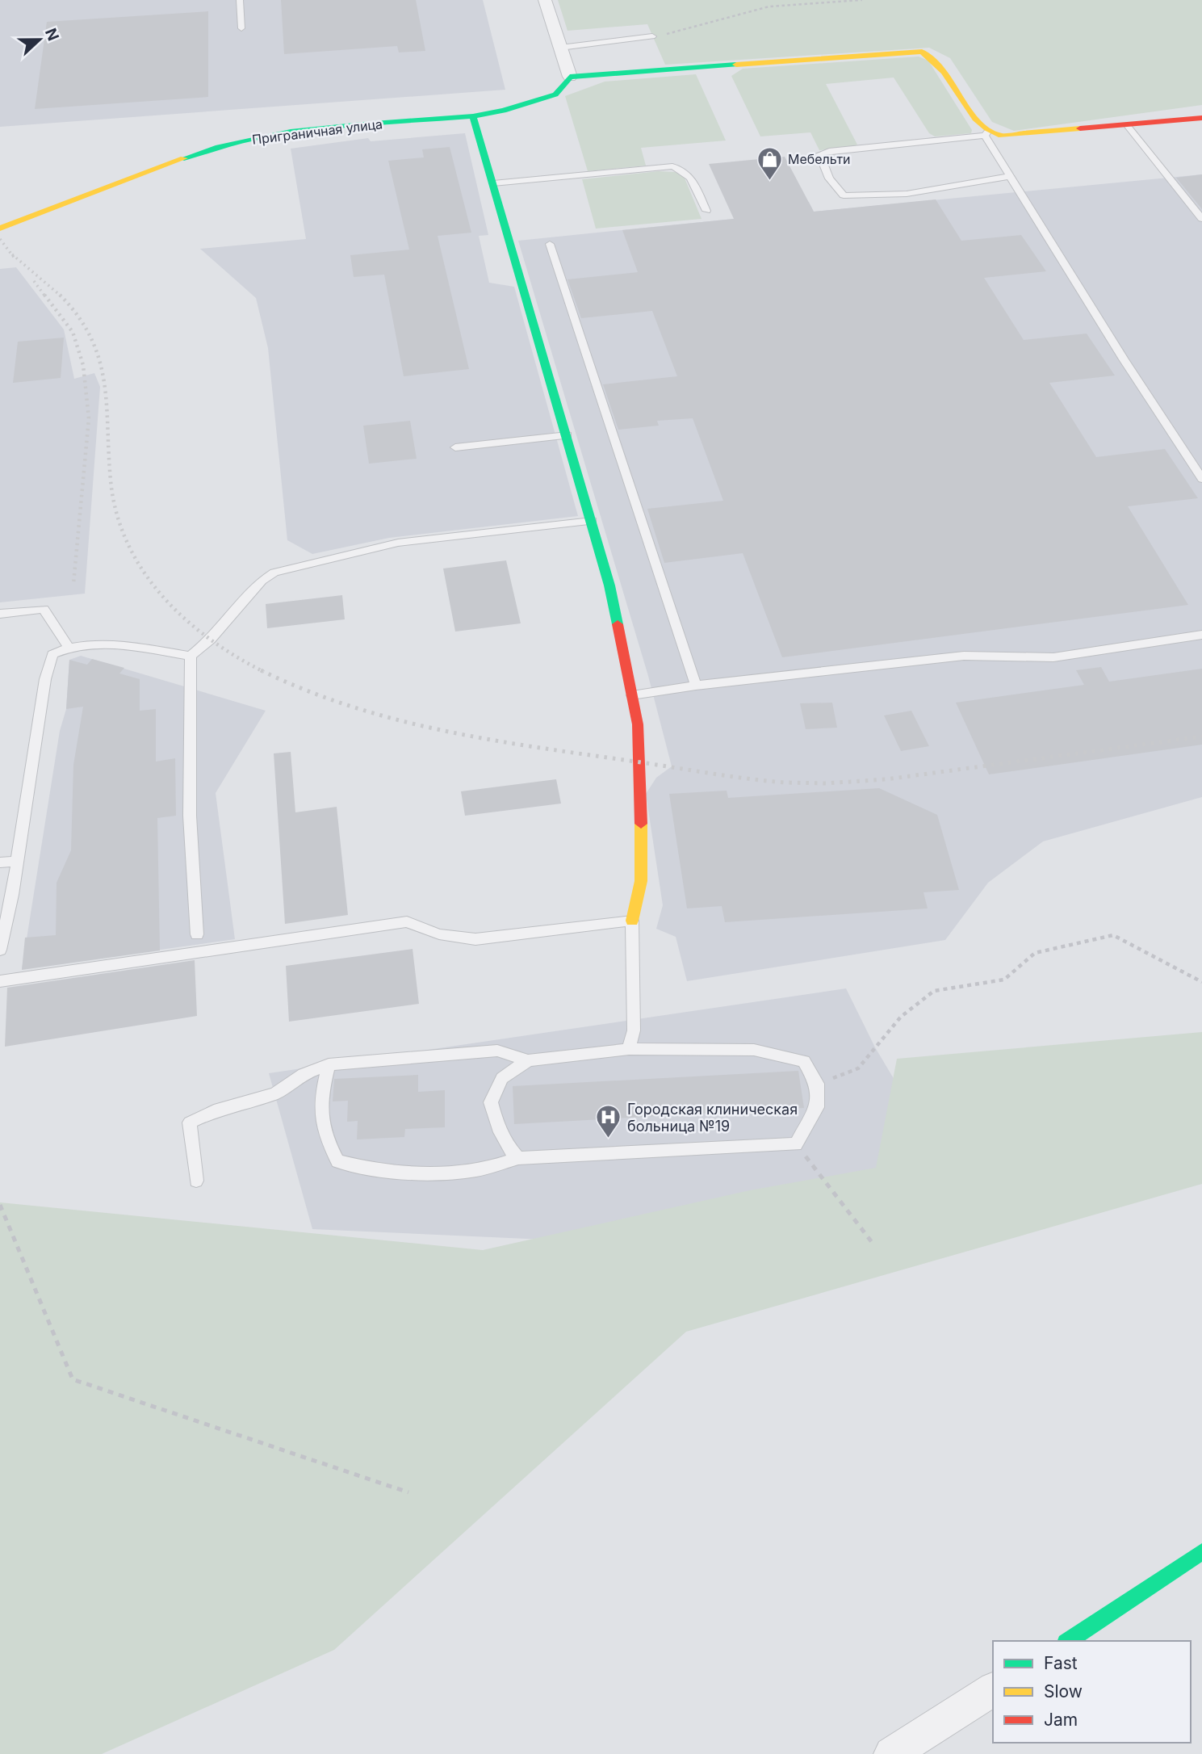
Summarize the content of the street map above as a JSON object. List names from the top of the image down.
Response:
{
  "streets": {
    "street": ["Приграничная улица"]
  },
  "places": {
    "shop": ["Мебельти"],
    "hospital": ["Городская клиническая больница №19"]
  },
  "legend": ["Fast", "Slow", "Jam"],
  "north": "right"
}
